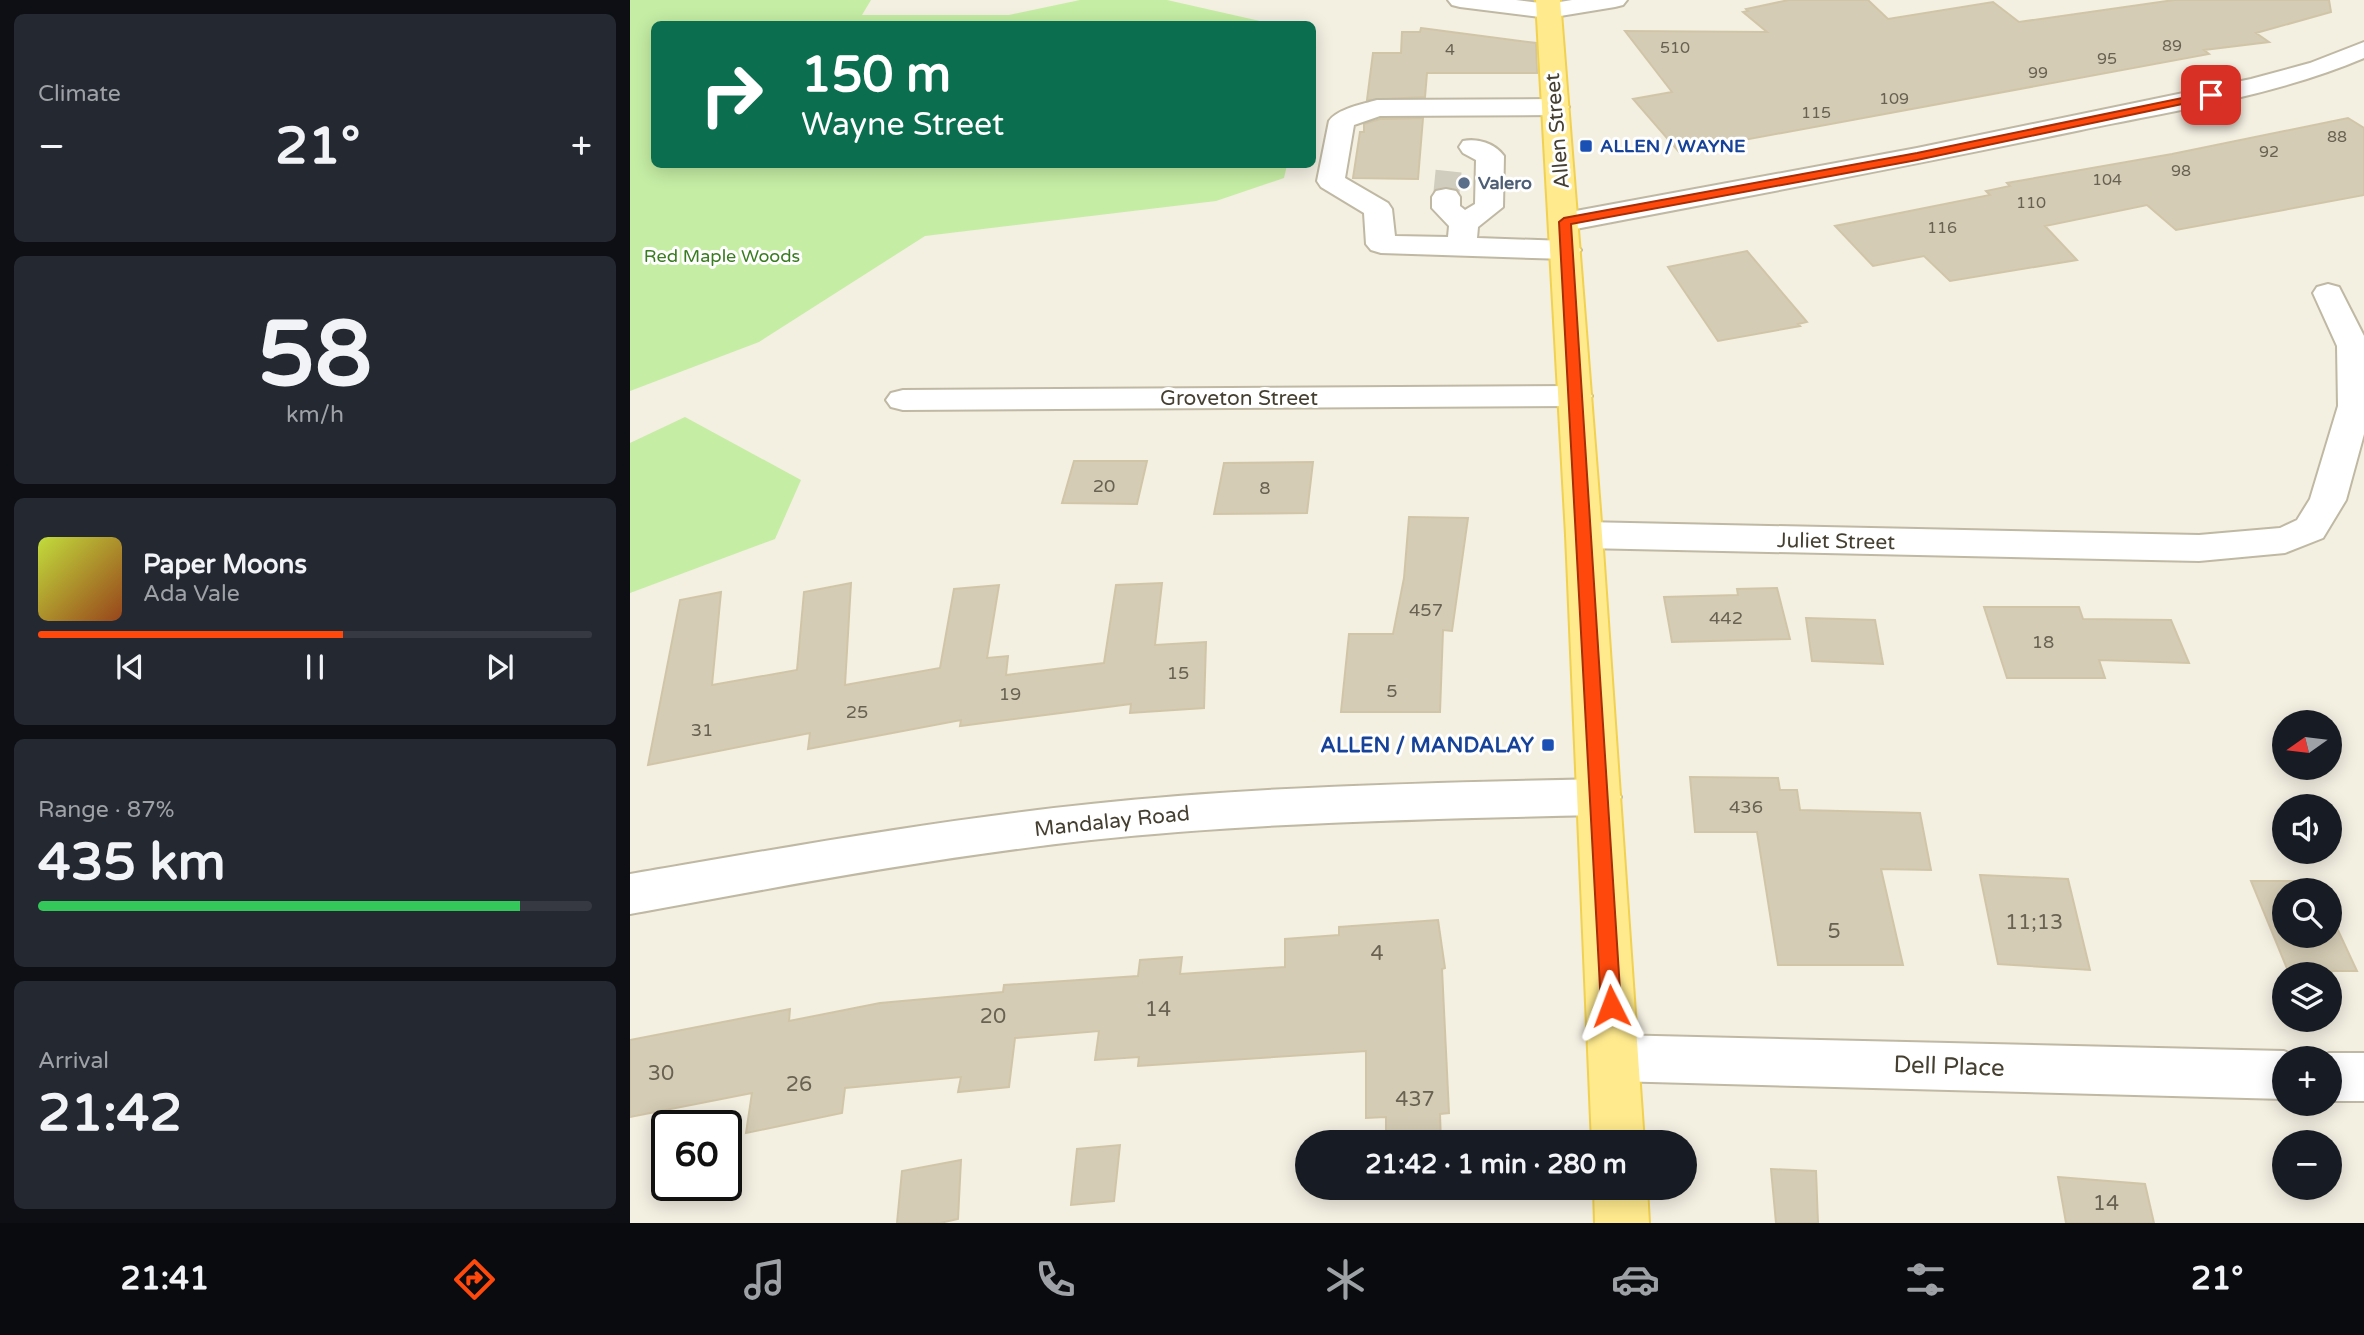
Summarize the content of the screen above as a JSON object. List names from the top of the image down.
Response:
{
  "streets": {
    "main road": ["Allen Street"],
    "street": [
      "Groveton Street",
      "Juliet Street",
      "Mandalay Road",
      "Dell Place"
    ]
  },
  "crossings": [
    ["Allen Street", "Groveton Street"],
    ["Allen Street", "Juliet Street"],
    ["Allen Street", "Mandalay Road"],
    ["Allen Street", "Dell Place"]
  ],
  "parks": ["Red Maple Woods"],
  "places": {
    "transit": ["ALLEN / WAYNE", "ALLEN / MANDALAY"],
    "other": ["Valero"]
  },
  "house_numbers": [
    "89",
    "510",
    "4",
    "95",
    "99",
    "109",
    "115",
    "88",
    "92",
    "98",
    "104",
    "110",
    "116",
    "20",
    "8",
    "457",
    "442",
    "18",
    "15",
    "5",
    "19",
    "25",
    "31",
    "436",
    "11;13",
    "5",
    "4",
    "14",
    "20",
    "30",
    "26",
    "437",
    "14"
  ],
  "north": "left",
  "page": {
    "tile": [
      "Climate",
      ["58", "km/h"],
      ["Range · 87%", "435 km"],
      ["Arrival", "21:42"]
    ],
    "turn": ["150 m", "Wayne Street"],
    "heat": ["−", "21°", "+"],
    "song": ["Paper Moons", "Ada Vale"],
    "map_buttons": ["+", "−"],
    "limit": "60",
    "trip": "21:42 · 1 min · 280 m",
    "tabs": ["21:41", "21°"]
  }
}
